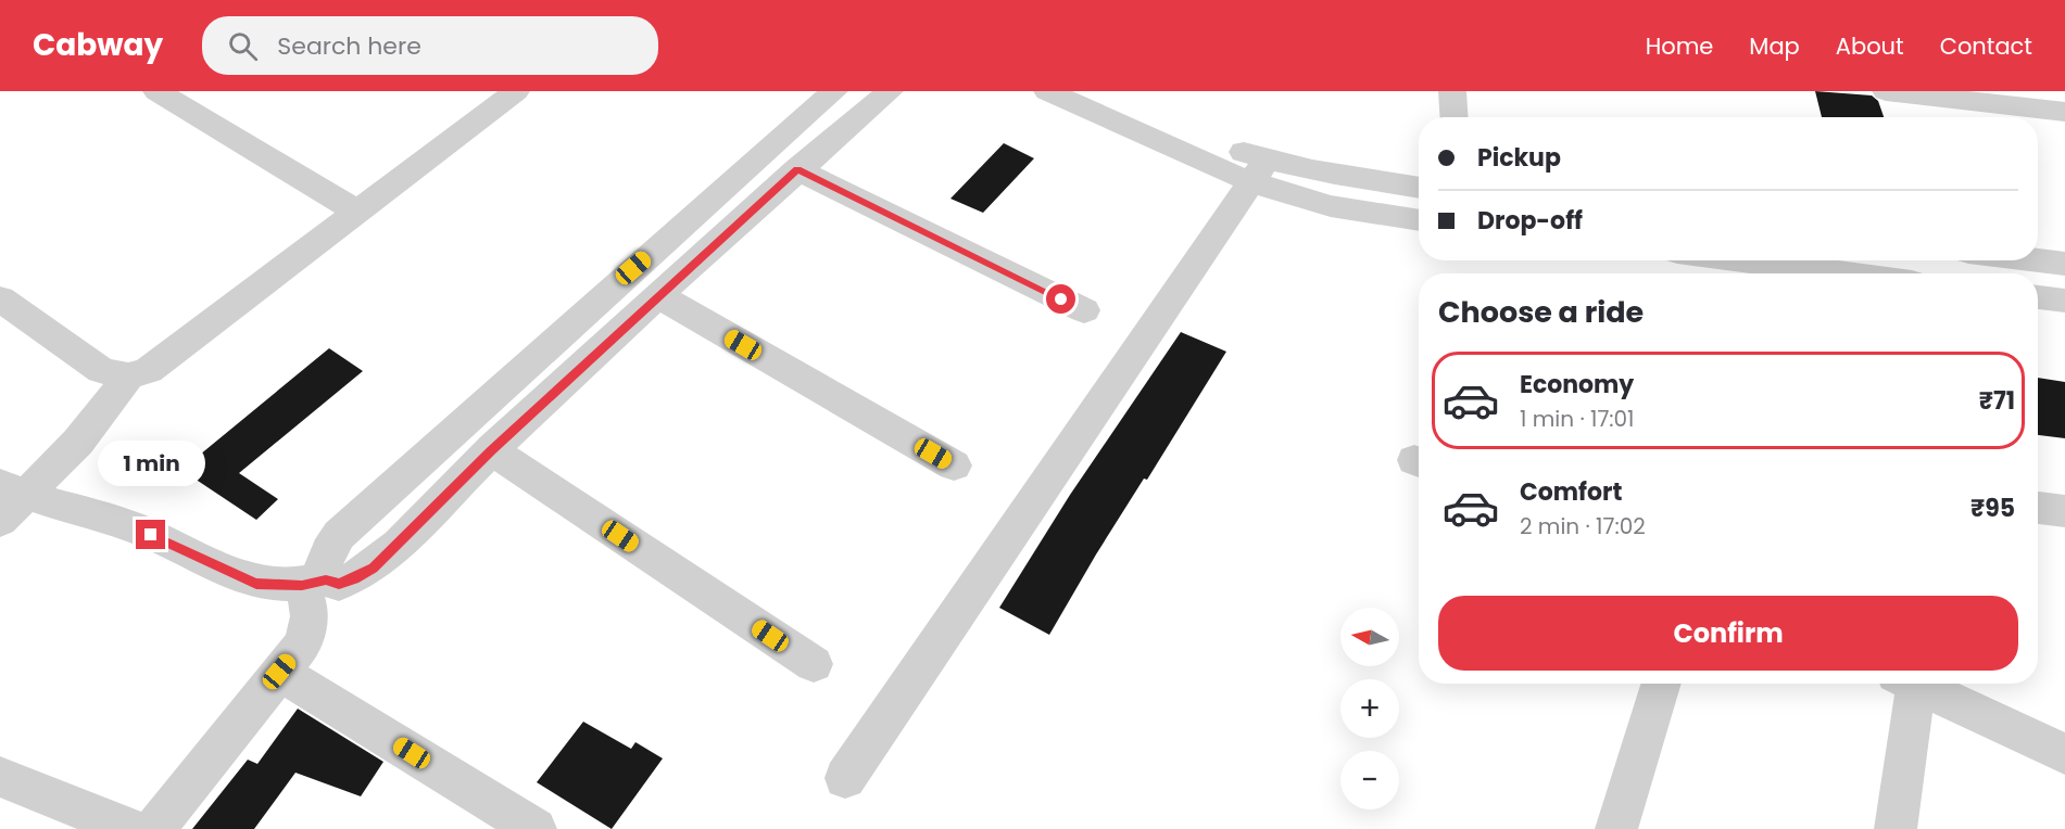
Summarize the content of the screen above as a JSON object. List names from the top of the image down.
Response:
{
  "north": "left",
  "page": {
    "header": "Cabway",
    "search": "Search here",
    "nav": [
      "Home",
      "Map",
      "About",
      "Contact"
    ],
    "banner": ["Pickup", "Drop-off"],
    "heading": "Choose a ride",
    "list": [
      {
        "name": "Economy",
        "note": "1 min · 17:01",
        "value": "₹71"
      },
      {
        "name": "Comfort",
        "note": "2 min · 17:02",
        "value": "₹95"
      }
    ],
    "bubble": "1 min",
    "buttons": "Confirm",
    "map_buttons": ["+", "−"]
  }
}
